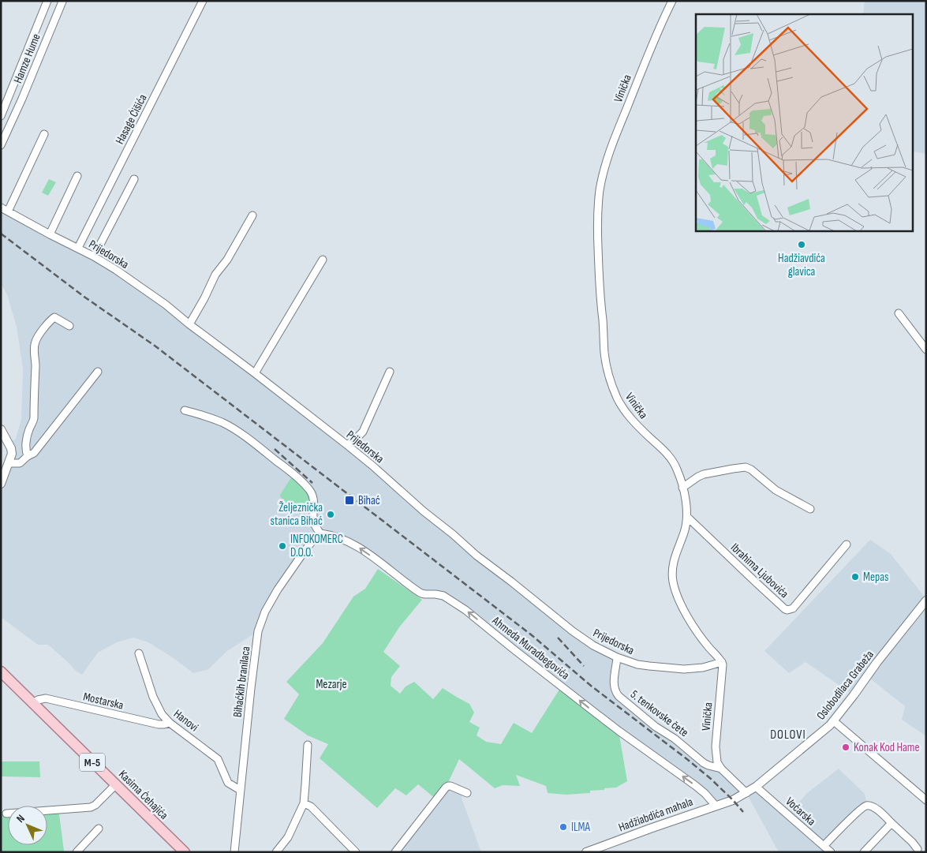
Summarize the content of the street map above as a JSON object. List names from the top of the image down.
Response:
{
  "streets": {
    "main road": ["M-5", "Kasima Ćehajića"],
    "street": [
      "Hamze Hume",
      "Vinička",
      "Hasage Ćišića",
      "Prijedorska",
      "Ibrahima Ljubovića",
      "Ahmeda Muradbegovića",
      "Bihaćkih branilaca",
      "Oslobodilaca Grabeža",
      "Mostarska",
      "5. tenkovske čete",
      "Hanovi",
      "Voćarska",
      "Hadžiabdića mahala"
    ]
  },
  "crossings": [
    ["Vinička", "Prijedorska"],
    ["Vinička", "Ibrahima Ljubovića"],
    ["Vinička", "5. tenkovske čete"],
    ["Hasage Ćišića", "Prijedorska"],
    ["Prijedorska", "5. tenkovske čete"],
    ["Ahmeda Muradbegovića", "Bihaćkih branilaca"],
    ["Ahmeda Muradbegovića", "Hadžiabdića mahala"],
    ["Bihaćkih branilaca", "Hanovi"],
    ["Oslobodilaca Grabeža", "Voćarska"],
    ["Oslobodilaca Grabeža", "Hadžiabdića mahala"],
    ["Mostarska", "Hanovi"],
    ["Mostarska", "Kasima Ćehajića"]
  ],
  "one_way": ["Ahmeda Muradbegovića"],
  "districts": ["DOLOVI"],
  "parks": ["Mezarje"],
  "places": {
    "other": [
      "Hadžiavdića glavica",
      "Željeznička stanica Bihać",
      "INFOKOMERC D.O.O.",
      "Mepas",
      "Konak Kod Hame",
      "ILMA"
    ],
    "transit": ["Bihać"]
  },
  "north": "top left"
}
